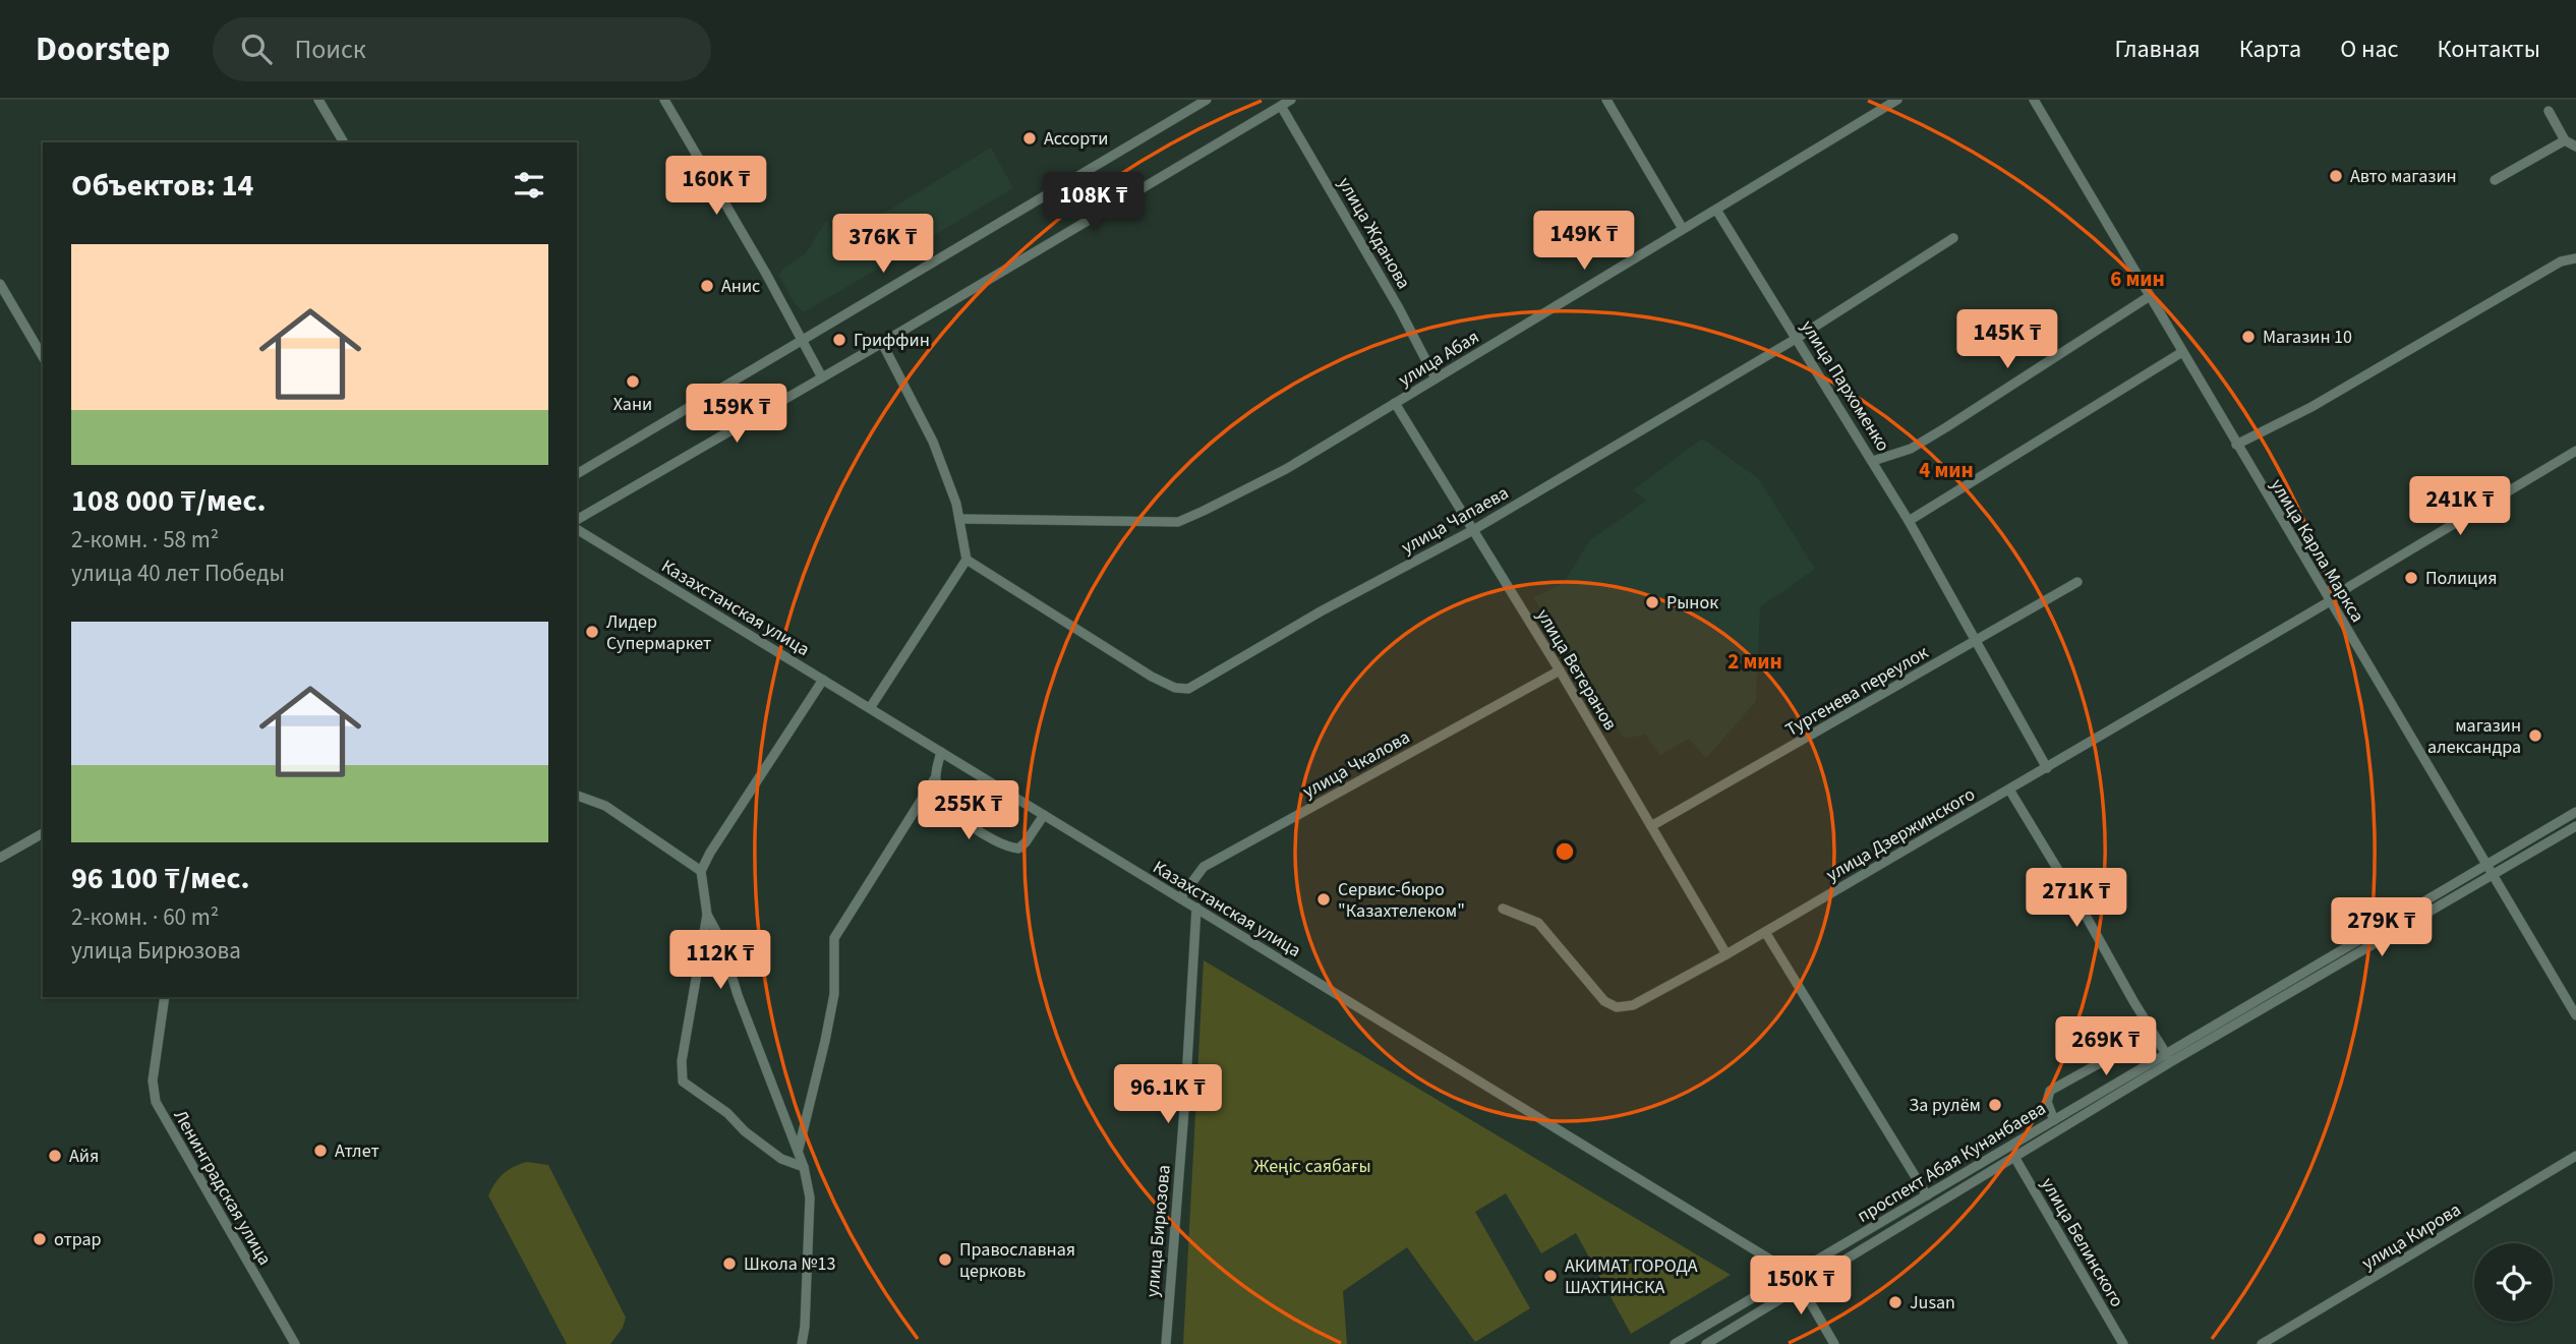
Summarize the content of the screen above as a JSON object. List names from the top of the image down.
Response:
{
  "streets": {
    "street": [
      "улица Жданова",
      "улица Абая",
      "улица Пархоменко",
      "улица Чапаева",
      "улица Карла Маркса",
      "Казахстанская улица",
      "улица Ветеранов",
      "Тургенева переулок",
      "улица Чкалова",
      "улица Дзержинского",
      "проспект Абая Кунанбаева",
      "Ленинградская улица",
      "улица Бирюзова",
      "улица Кирова",
      "улица Белинского"
    ]
  },
  "crossings": [
    ["улица Жданова", "улица Абая"],
    ["улица Абая", "улица Пархоменко"],
    ["улица Абая", "улица Ветеранов"],
    ["улица Пархоменко", "улица Чапаева"],
    ["улица Пархоменко", "Тургенева переулок"],
    ["улица Пархоменко", "улица Дзержинского"],
    ["улица Чапаева", "улица Ветеранов"],
    ["улица Карла Маркса", "улица Дзержинского"],
    ["улица Карла Маркса", "проспект Абая Кунанбаева"],
    ["Казахстанская улица", "улица Чкалова"],
    ["Казахстанская улица", "проспект Абая Кунанбаева"],
    ["Казахстанская улица", "улица Бирюзова"],
    ["улица Ветеранов", "Тургенева переулок"],
    ["улица Ветеранов", "улица Чкалова"],
    ["улица Ветеранов", "улица Дзержинского"],
    ["проспект Абая Кунанбаева", "улица Белинского"]
  ],
  "parks": ["Жеңіс саябағы"],
  "places": [
    "Ассорти",
    "Авто магазин",
    "Анис",
    "Магазин 10",
    "Гриффин",
    "Хани",
    "Полиция",
    "Рынок",
    "Лидер Супермаркет",
    "магазин александра",
    "Сервис-бюро \"Казахтелеком\"",
    "За рулём",
    "Атлет",
    "Айя",
    "отрар",
    "Православная церковь",
    "Школа №13",
    "АКИМАТ ГОРОДА ШАХТИНСКА",
    "Jusan"
  ],
  "page": {
    "header": "Doorstep",
    "search": "Поиск",
    "nav": [
      "Главная",
      "Карта",
      "О нас",
      "Контакты"
    ],
    "heading": "Объектов: 14",
    "price": [
      "160K ₸",
      "108K ₸",
      "149K ₸",
      "376K ₸",
      "145K ₸",
      "159K ₸",
      "241K ₸",
      "255K ₸",
      "271K ₸",
      "279K ₸",
      "112K ₸",
      "269K ₸",
      "96.1K ₸",
      "150K ₸"
    ],
    "list": [
      {
        "name": "108 000 ₸/мес.",
        "note": "2-комн. · 58 m² · улица 40 лет Победы"
      },
      {
        "name": "96 100 ₸/мес.",
        "note": "2-комн. · 60 m² · улица Бирюзова"
      }
    ]
  },
  "rings": ["6 мин", "4 мин", "2 мин"]
}
